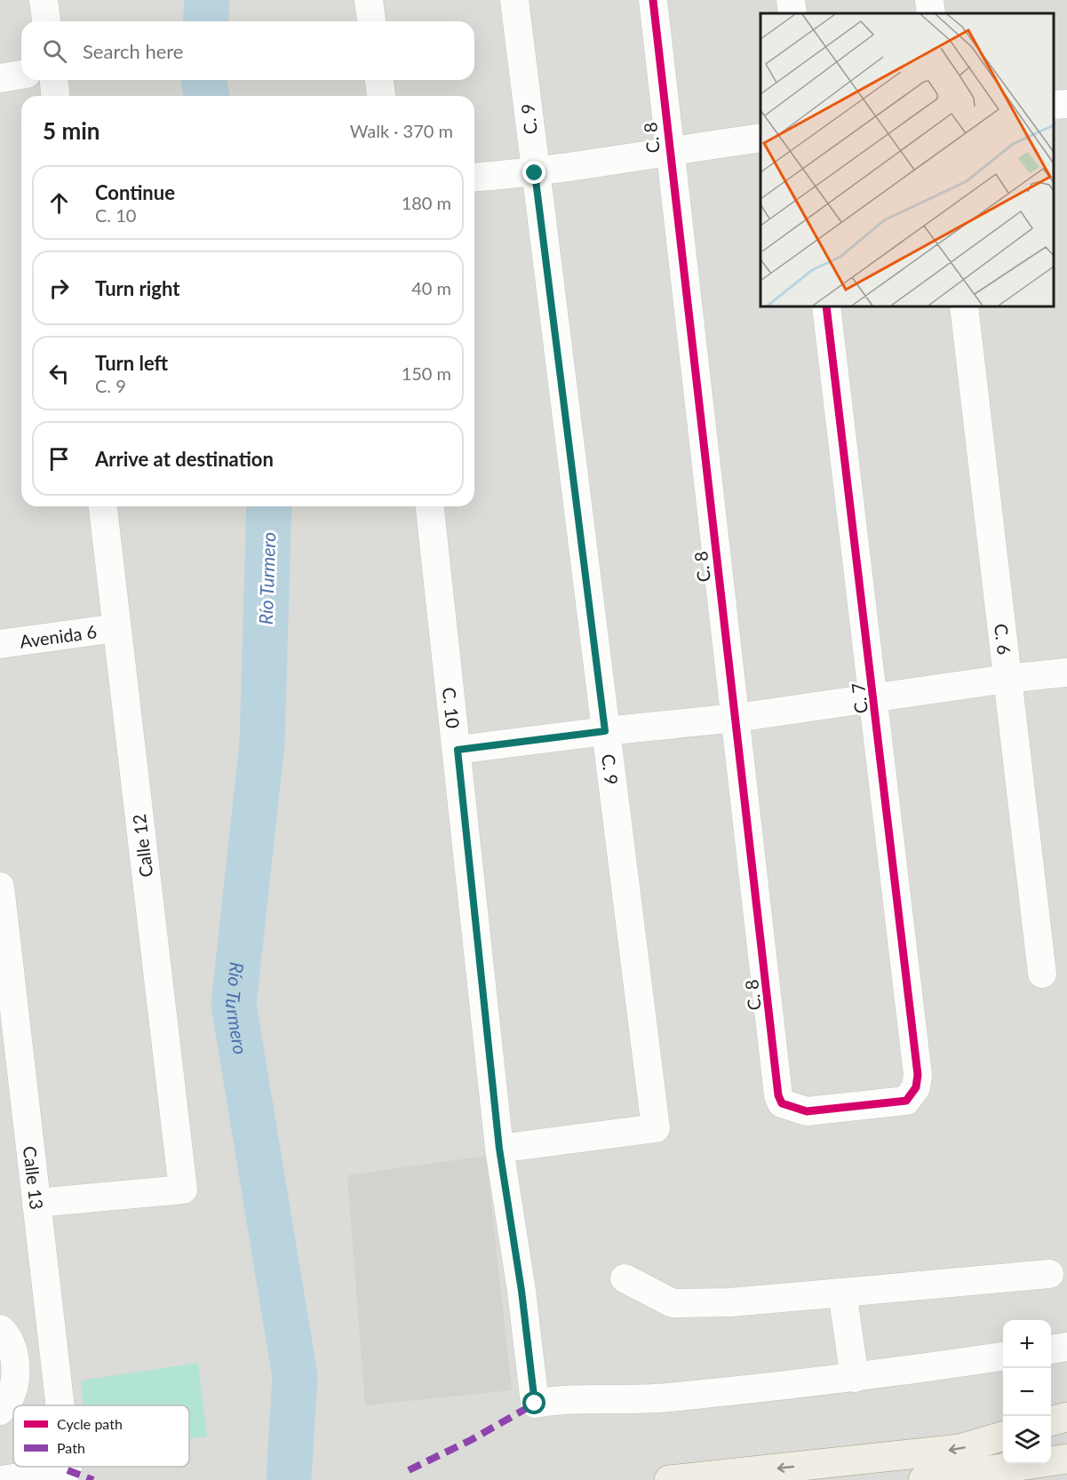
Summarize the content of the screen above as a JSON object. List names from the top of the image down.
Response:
{
  "streets": {
    "street": [
      "C. 9",
      "C. 8",
      "Avenida 6",
      "C. 6",
      "C. 7",
      "C. 10",
      "Calle 12",
      "Calle 13"
    ]
  },
  "crossings": [
    ["C. 9", "C. 10"],
    ["C. 8", "C. 7"],
    ["Avenida 6", "Calle 12"],
    ["Calle 12", "Calle 13"]
  ],
  "water": ["Río Turmero"],
  "legend": ["Cycle path", "Path"],
  "page": {
    "search": "Search here",
    "heading": ["5 min", "Walk · 370 m"],
    "list": [
      ["Continue", "C. 10", "180 m"],
      ["Turn right", "40 m"],
      ["Turn left", "C. 9", "150 m"],
      "Arrive at destination"
    ],
    "map_buttons": ["+", "−"]
  }
}
